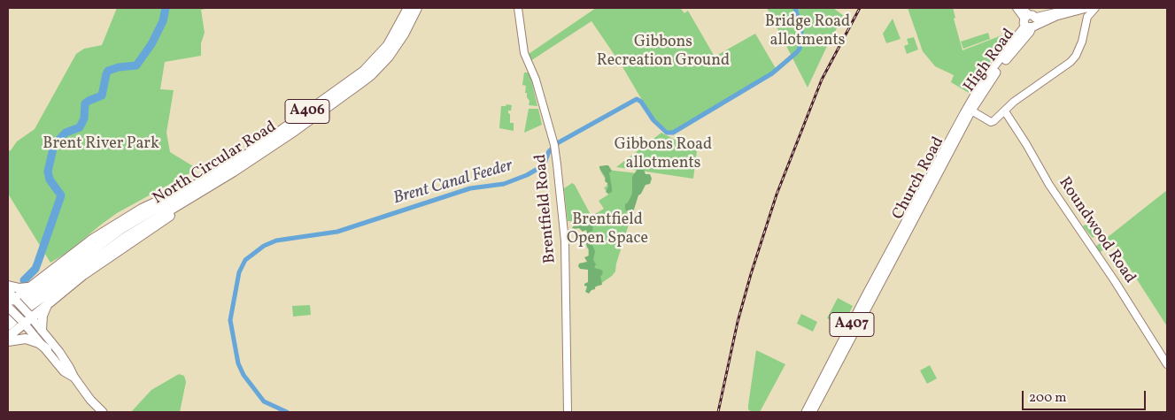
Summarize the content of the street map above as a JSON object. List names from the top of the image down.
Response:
{
  "streets": {
    "highway": ["A406", "North Circular Road"],
    "main road": ["High Road", "Church Road", "A407"],
    "street": ["Brentfield Road", "Roundwood Road"]
  },
  "crossings": [
    ["High Road", "Church Road"]
  ],
  "water": ["Brent Canal Feeder"],
  "parks": [
    "Bridge Road allotments",
    "Gibbons Recreation Ground",
    "Brent River Park",
    "Gibbons Road allotments",
    "Brentfield Open Space"
  ],
  "scale_bar": "200 m"
}
